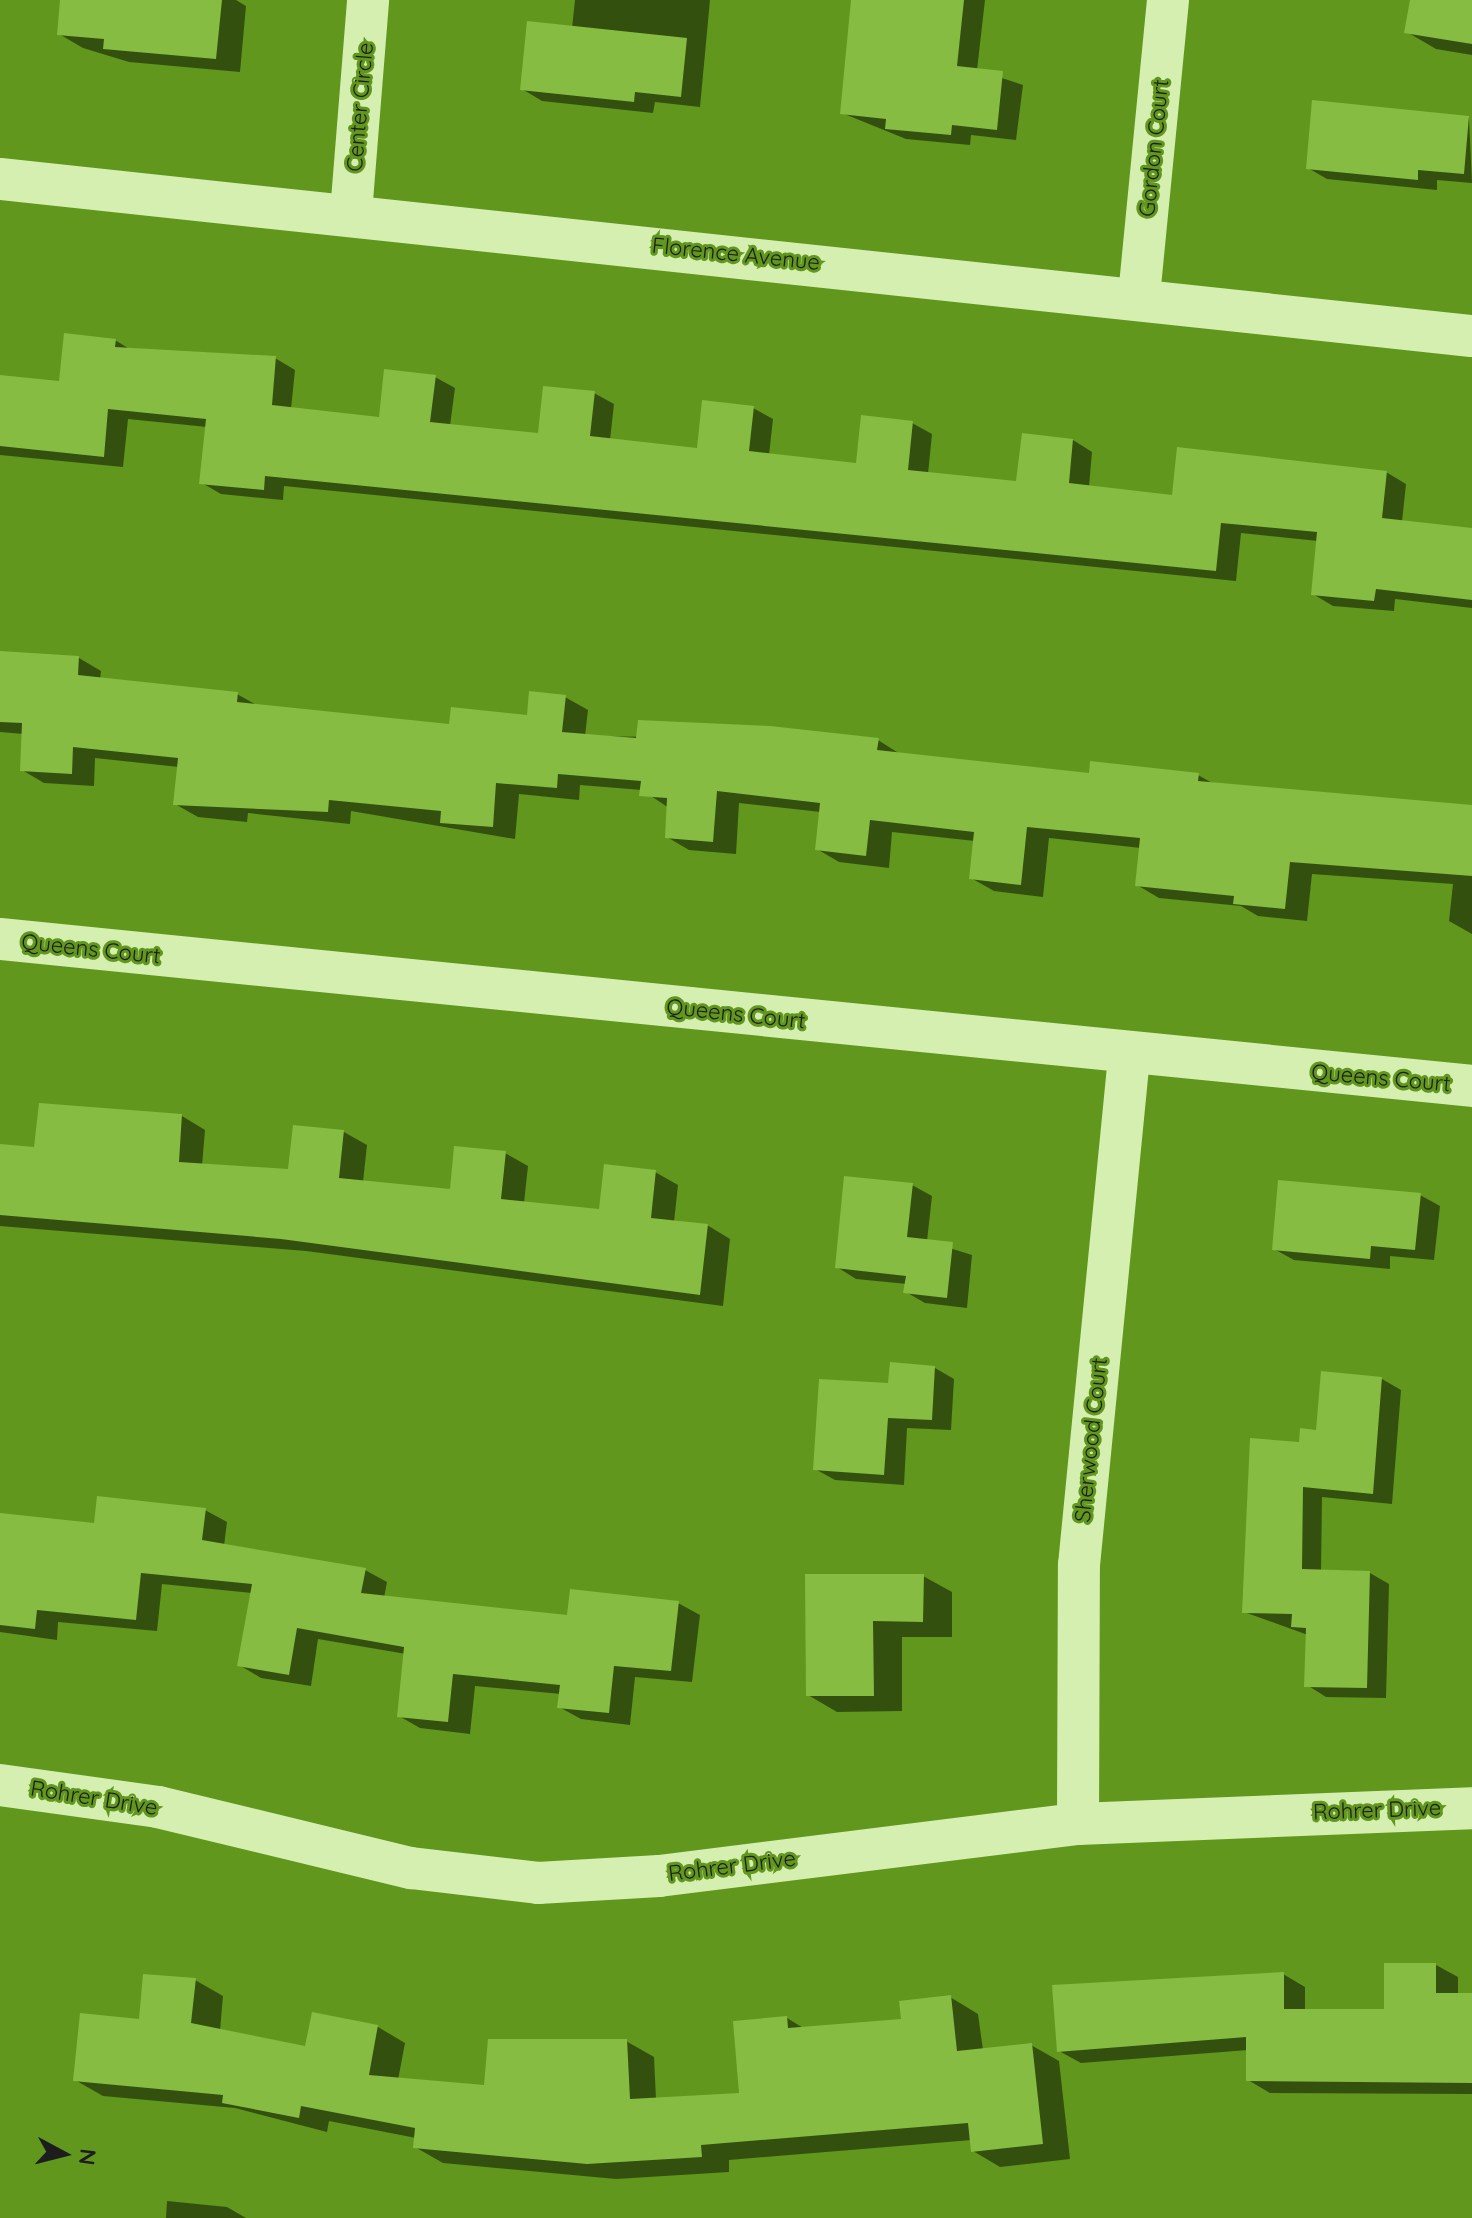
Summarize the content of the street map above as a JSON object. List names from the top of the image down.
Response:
{
  "streets": {
    "street": [
      "Center Circle",
      "Gordon Court",
      "Florence Avenue",
      "Queens Court",
      "Sherwood Court",
      "Rohrer Drive"
    ]
  },
  "crossings": [
    ["Center Circle", "Florence Avenue"],
    ["Gordon Court", "Florence Avenue"],
    ["Queens Court", "Sherwood Court"],
    ["Sherwood Court", "Rohrer Drive"]
  ],
  "north": "right"
}
